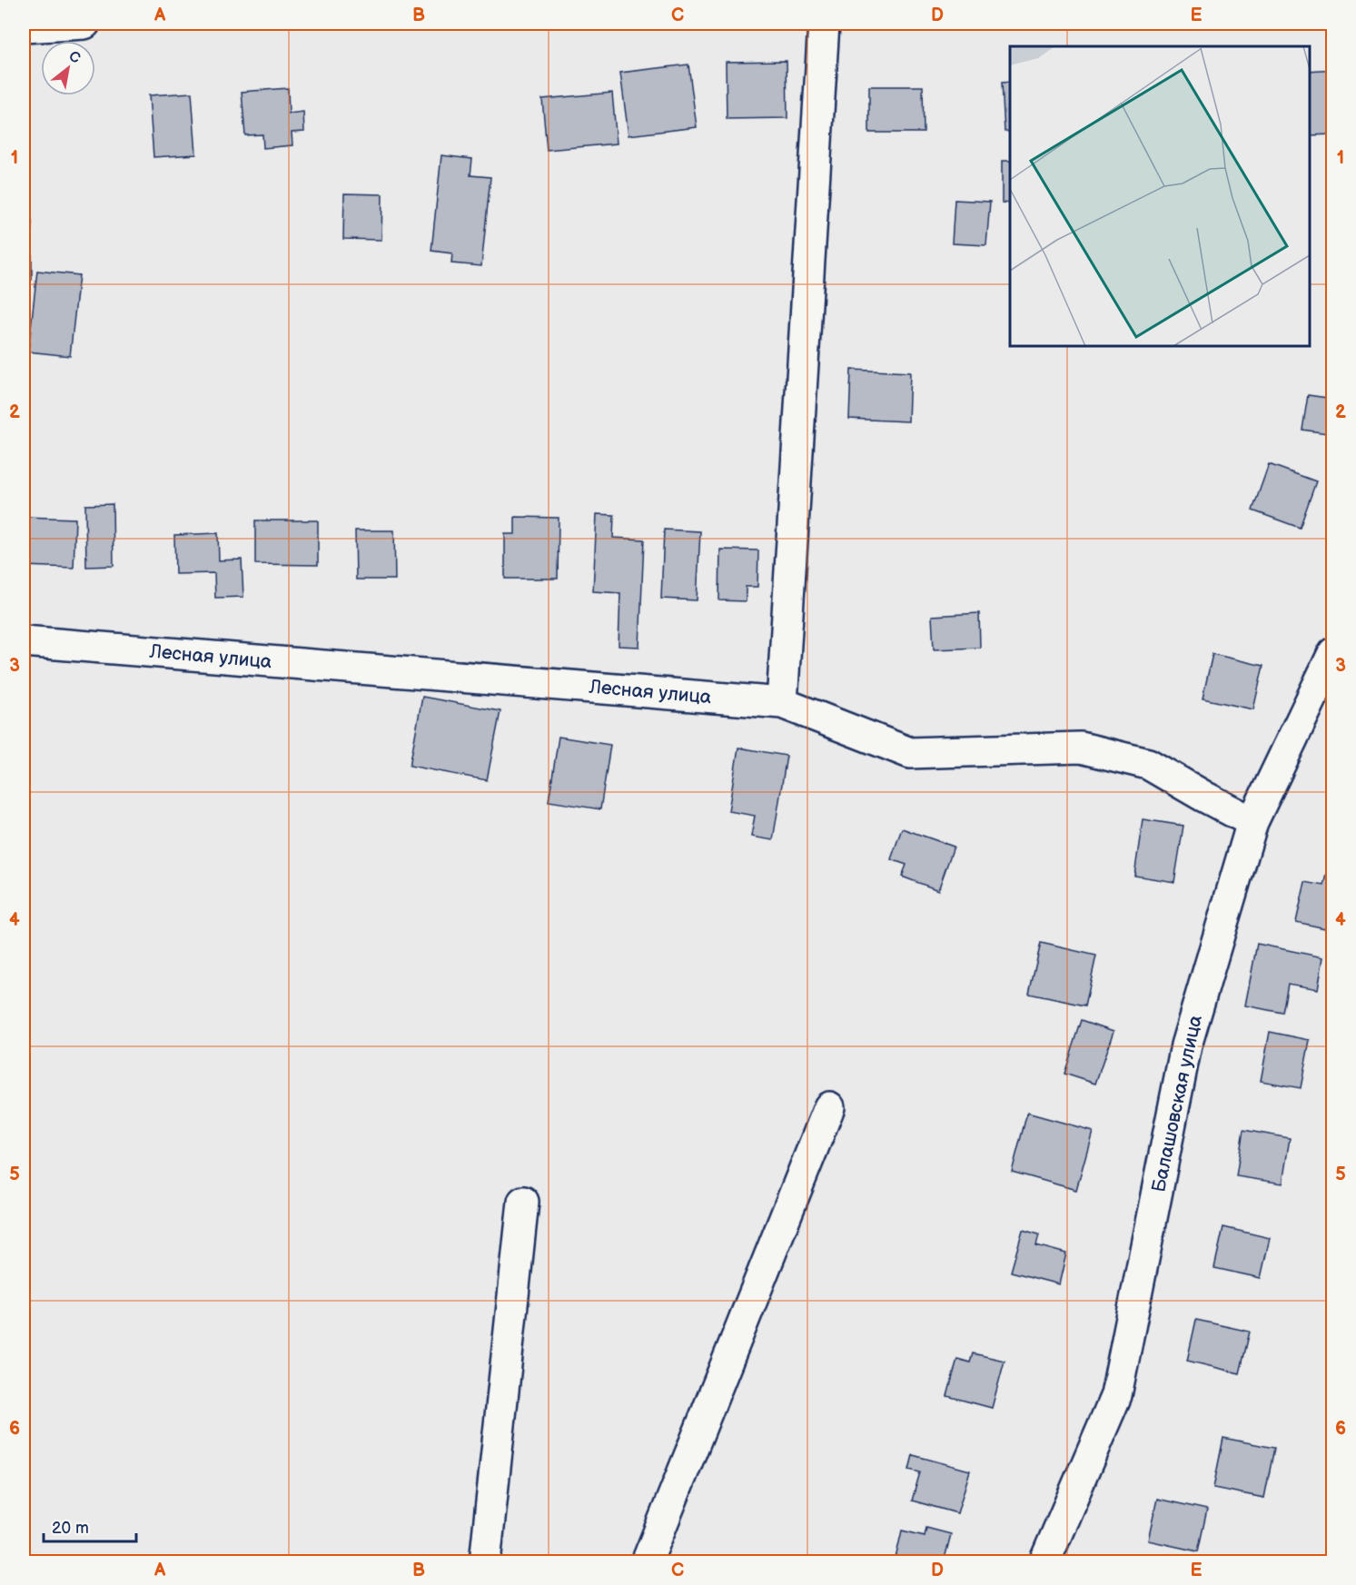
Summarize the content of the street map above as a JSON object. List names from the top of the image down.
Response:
{
  "streets": {
    "street": ["Лесная улица", "Балашовская улица"]
  },
  "crossings": [
    ["Лесная улица", "Балашовская улица"]
  ],
  "scale_bar": "20 m",
  "north": "top right",
  "grid": {
    "columns": [
      "A",
      "B",
      "C",
      "D",
      "E"
    ],
    "rows": [
      "1",
      "2",
      "3",
      "4",
      "5",
      "6"
    ]
  }
}
